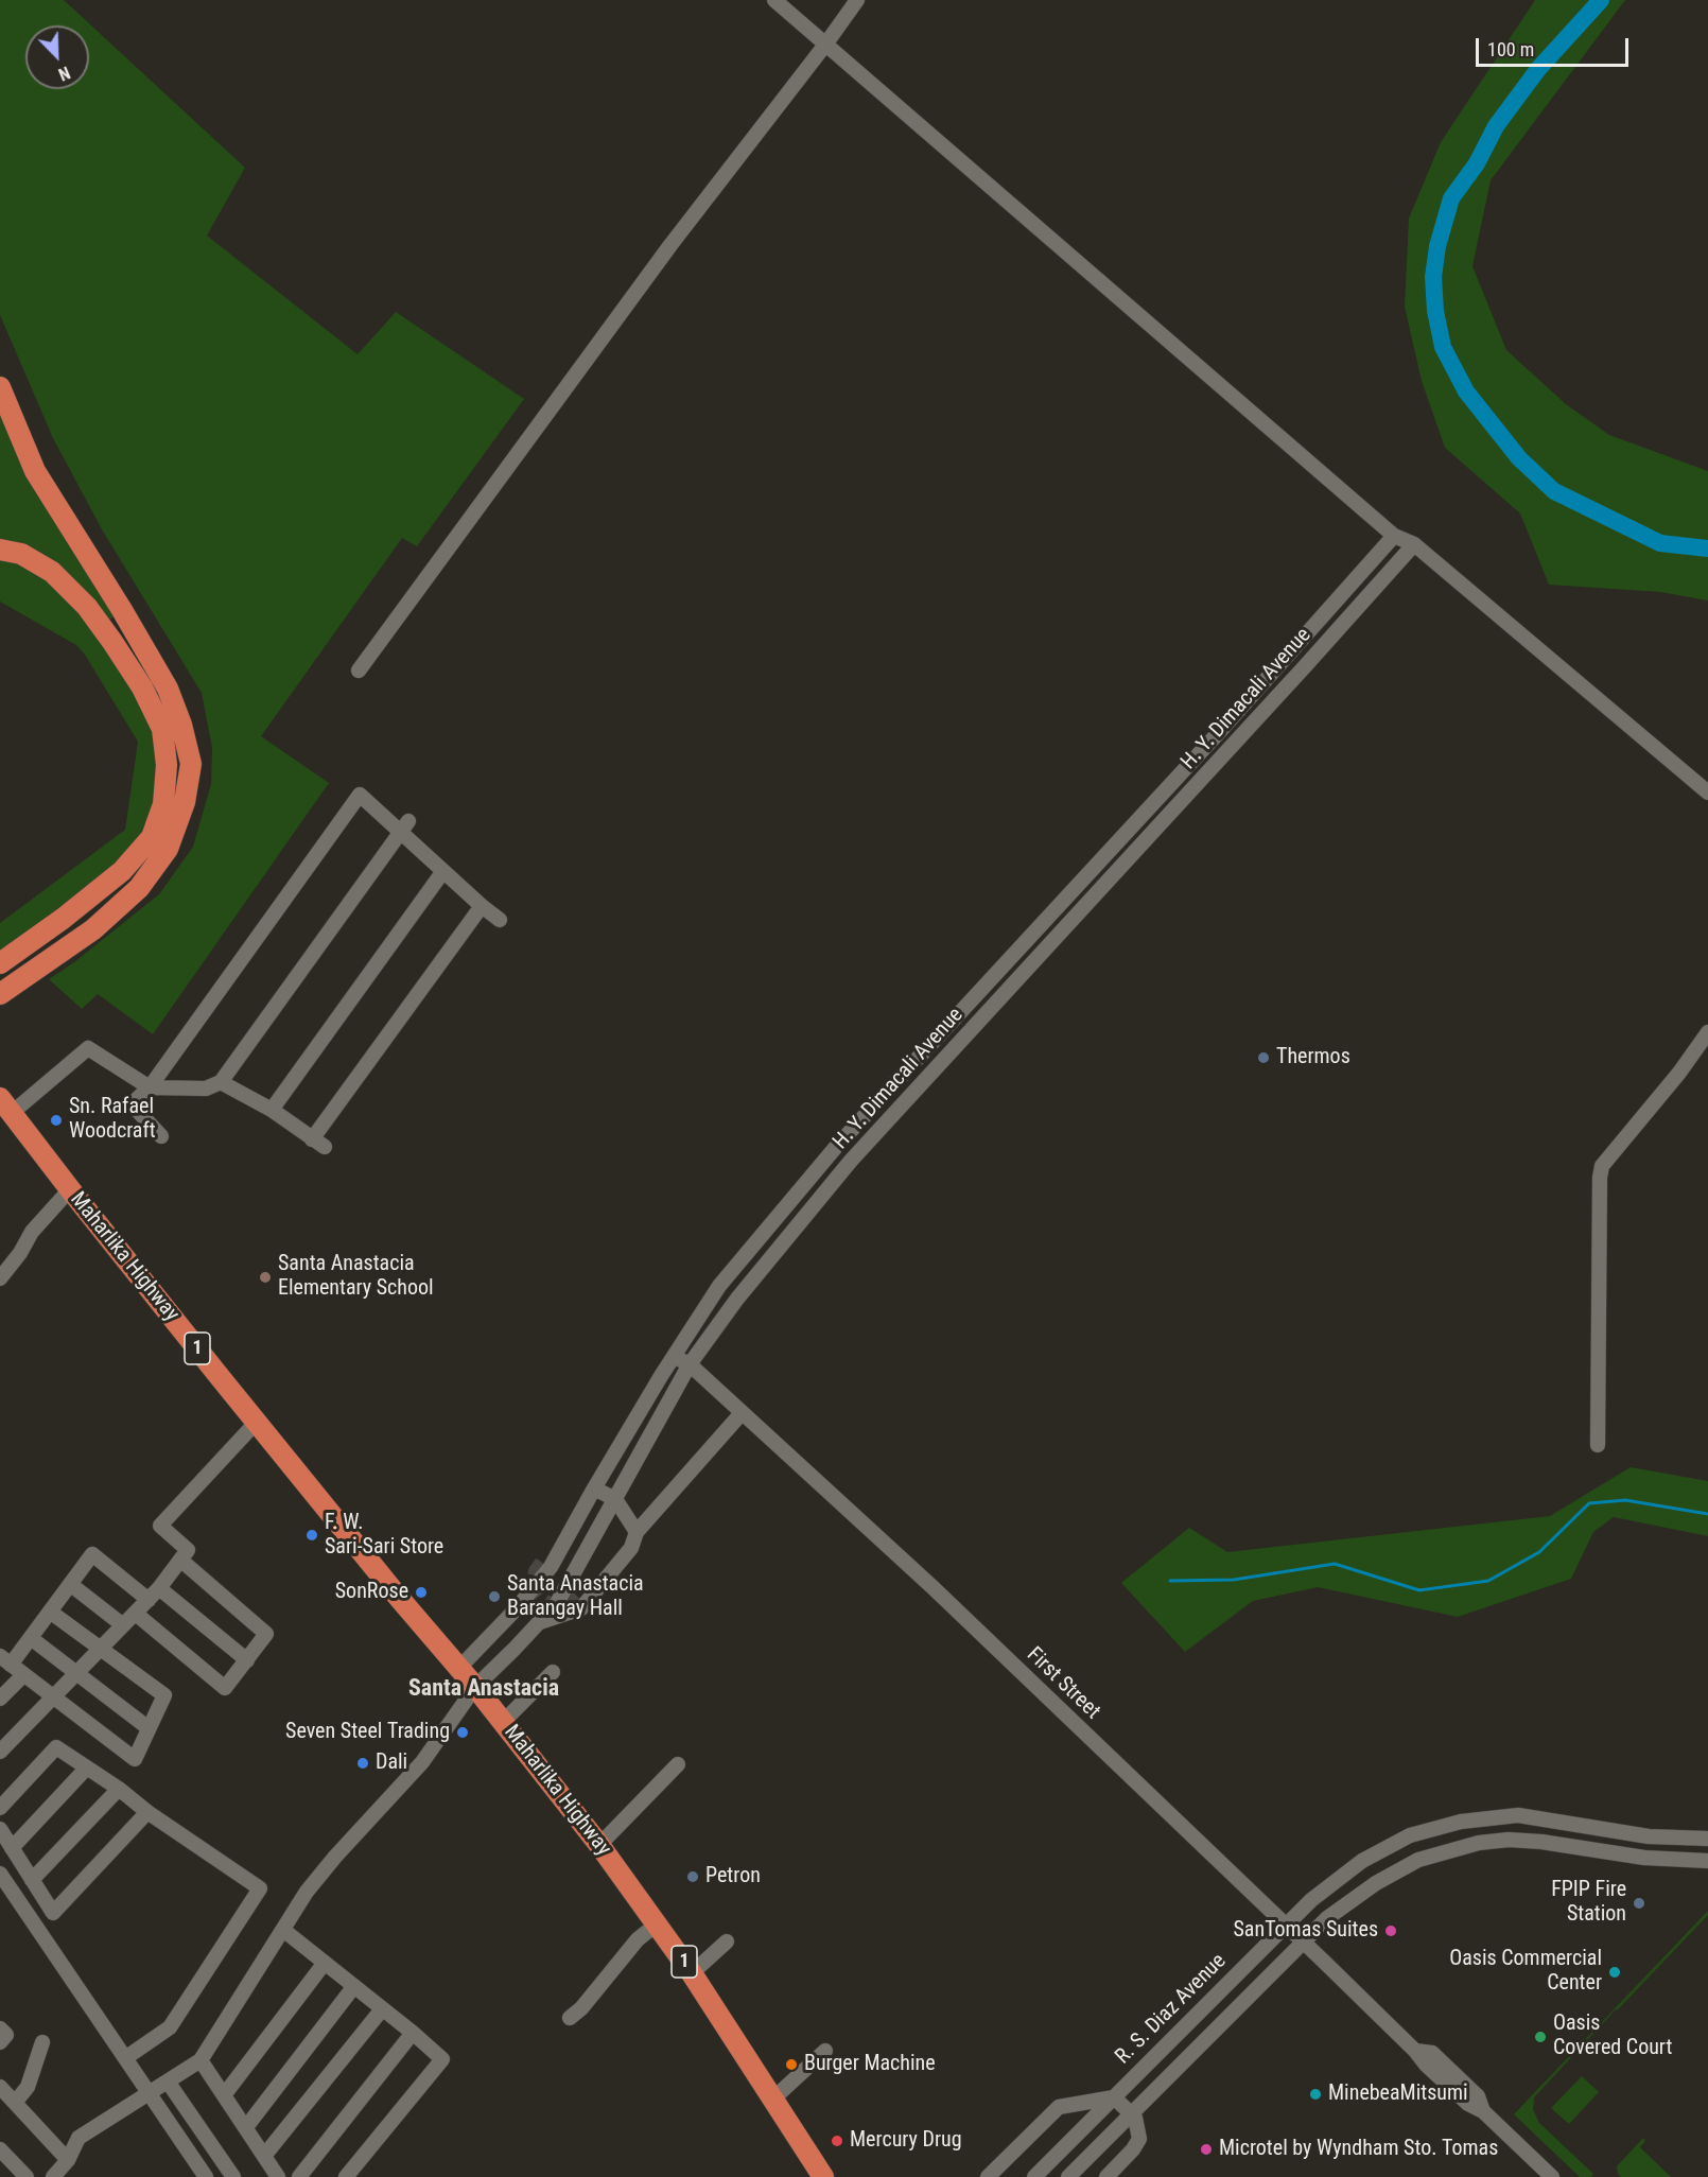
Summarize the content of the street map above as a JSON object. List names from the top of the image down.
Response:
{
  "streets": {
    "highway": ["Maharlika Highway", "1"],
    "street": ["H. Y. Dimacali Avenue", "First Street", "R. S. Diaz Avenue"]
  },
  "crossings": [
    ["H. Y. Dimacali Avenue", "Maharlika Highway"],
    ["H. Y. Dimacali Avenue", "First Street"],
    ["First Street", "R. S. Diaz Avenue"]
  ],
  "districts": ["Santa Anastacia"],
  "places": [
    "Thermos",
    "Sn. Rafael Woodcraft",
    "Santa Anastacia Elementary School",
    "F. W. Sari-Sari Store",
    "SonRose",
    "Santa Anastacia Barangay Hall",
    "Seven Steel Trading",
    "Dali",
    "Petron",
    "FPIP Fire Station",
    "SanTomas Suites",
    "Oasis Commercial Center",
    "Oasis Covered Court",
    "Burger Machine",
    "MinebeaMitsumi",
    "Mercury Drug",
    "Microtel by Wyndham Sto. Tomas"
  ],
  "scale_bar": "100 m",
  "north": "bottom right"
}
